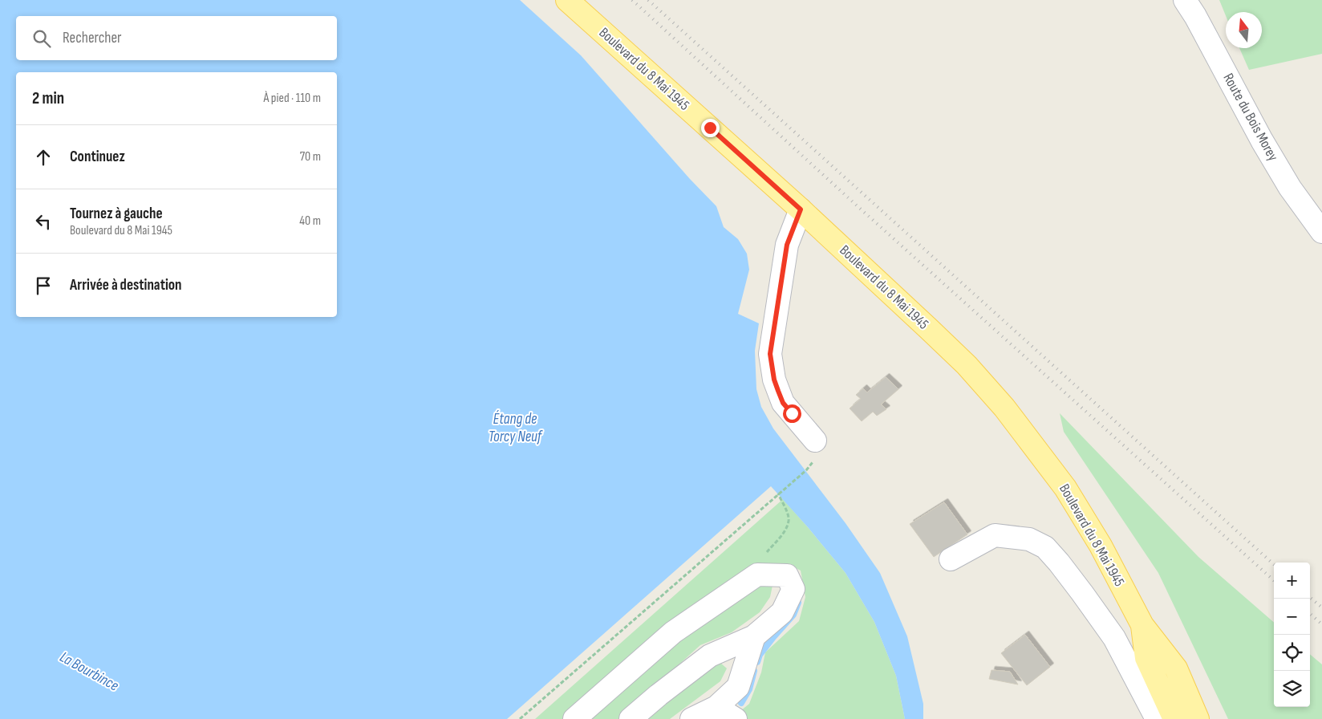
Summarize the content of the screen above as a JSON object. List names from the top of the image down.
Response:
{
  "streets": {
    "main road": ["Boulevard du 8 Mai 1945"],
    "street": ["Route du Bois Morey"]
  },
  "water": ["Étang de Torcy Neuf", "La Bourbince"],
  "north": "top",
  "page": {
    "search": "Rechercher",
    "heading": ["2 min", "À pied · 110 m"],
    "list": [
      ["Continuez", "70 m"],
      ["Tournez à gauche", "Boulevard du 8 Mai 1945", "40 m"],
      "Arrivée à destination"
    ],
    "map_buttons": ["+", "−"]
  }
}
